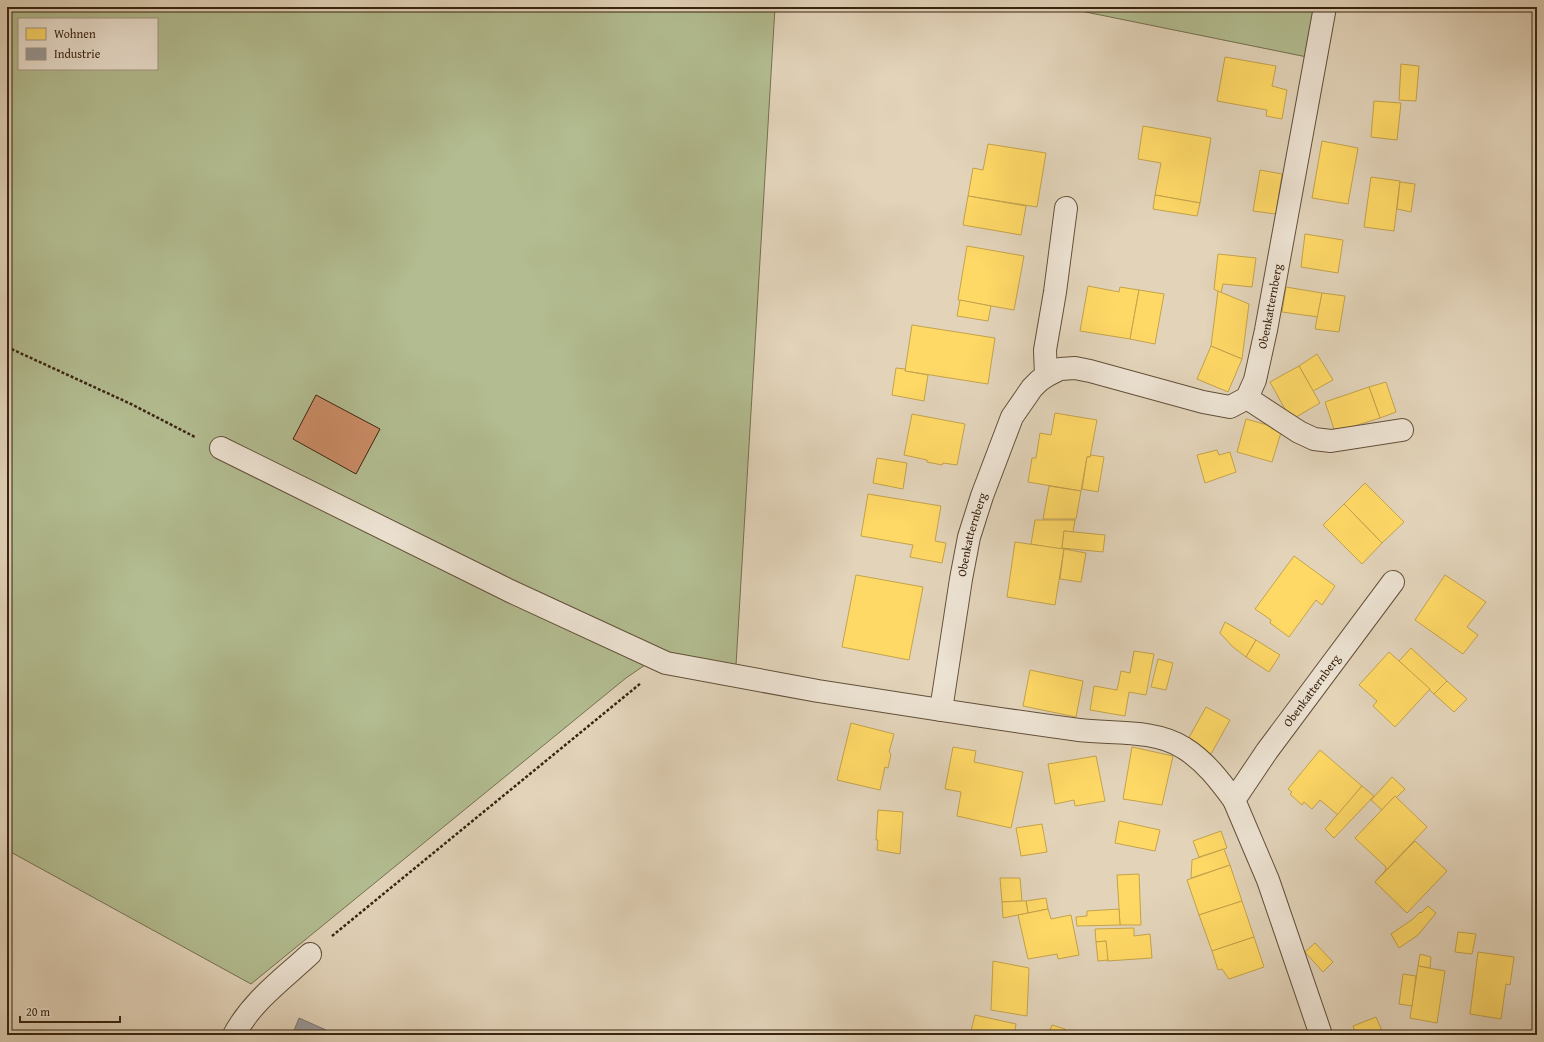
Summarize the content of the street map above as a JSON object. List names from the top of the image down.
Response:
{
  "streets": {
    "street": ["Obenkatternberg"]
  },
  "legend": ["Wohnen", "Industrie"],
  "scale_bar": "20 m"
}
